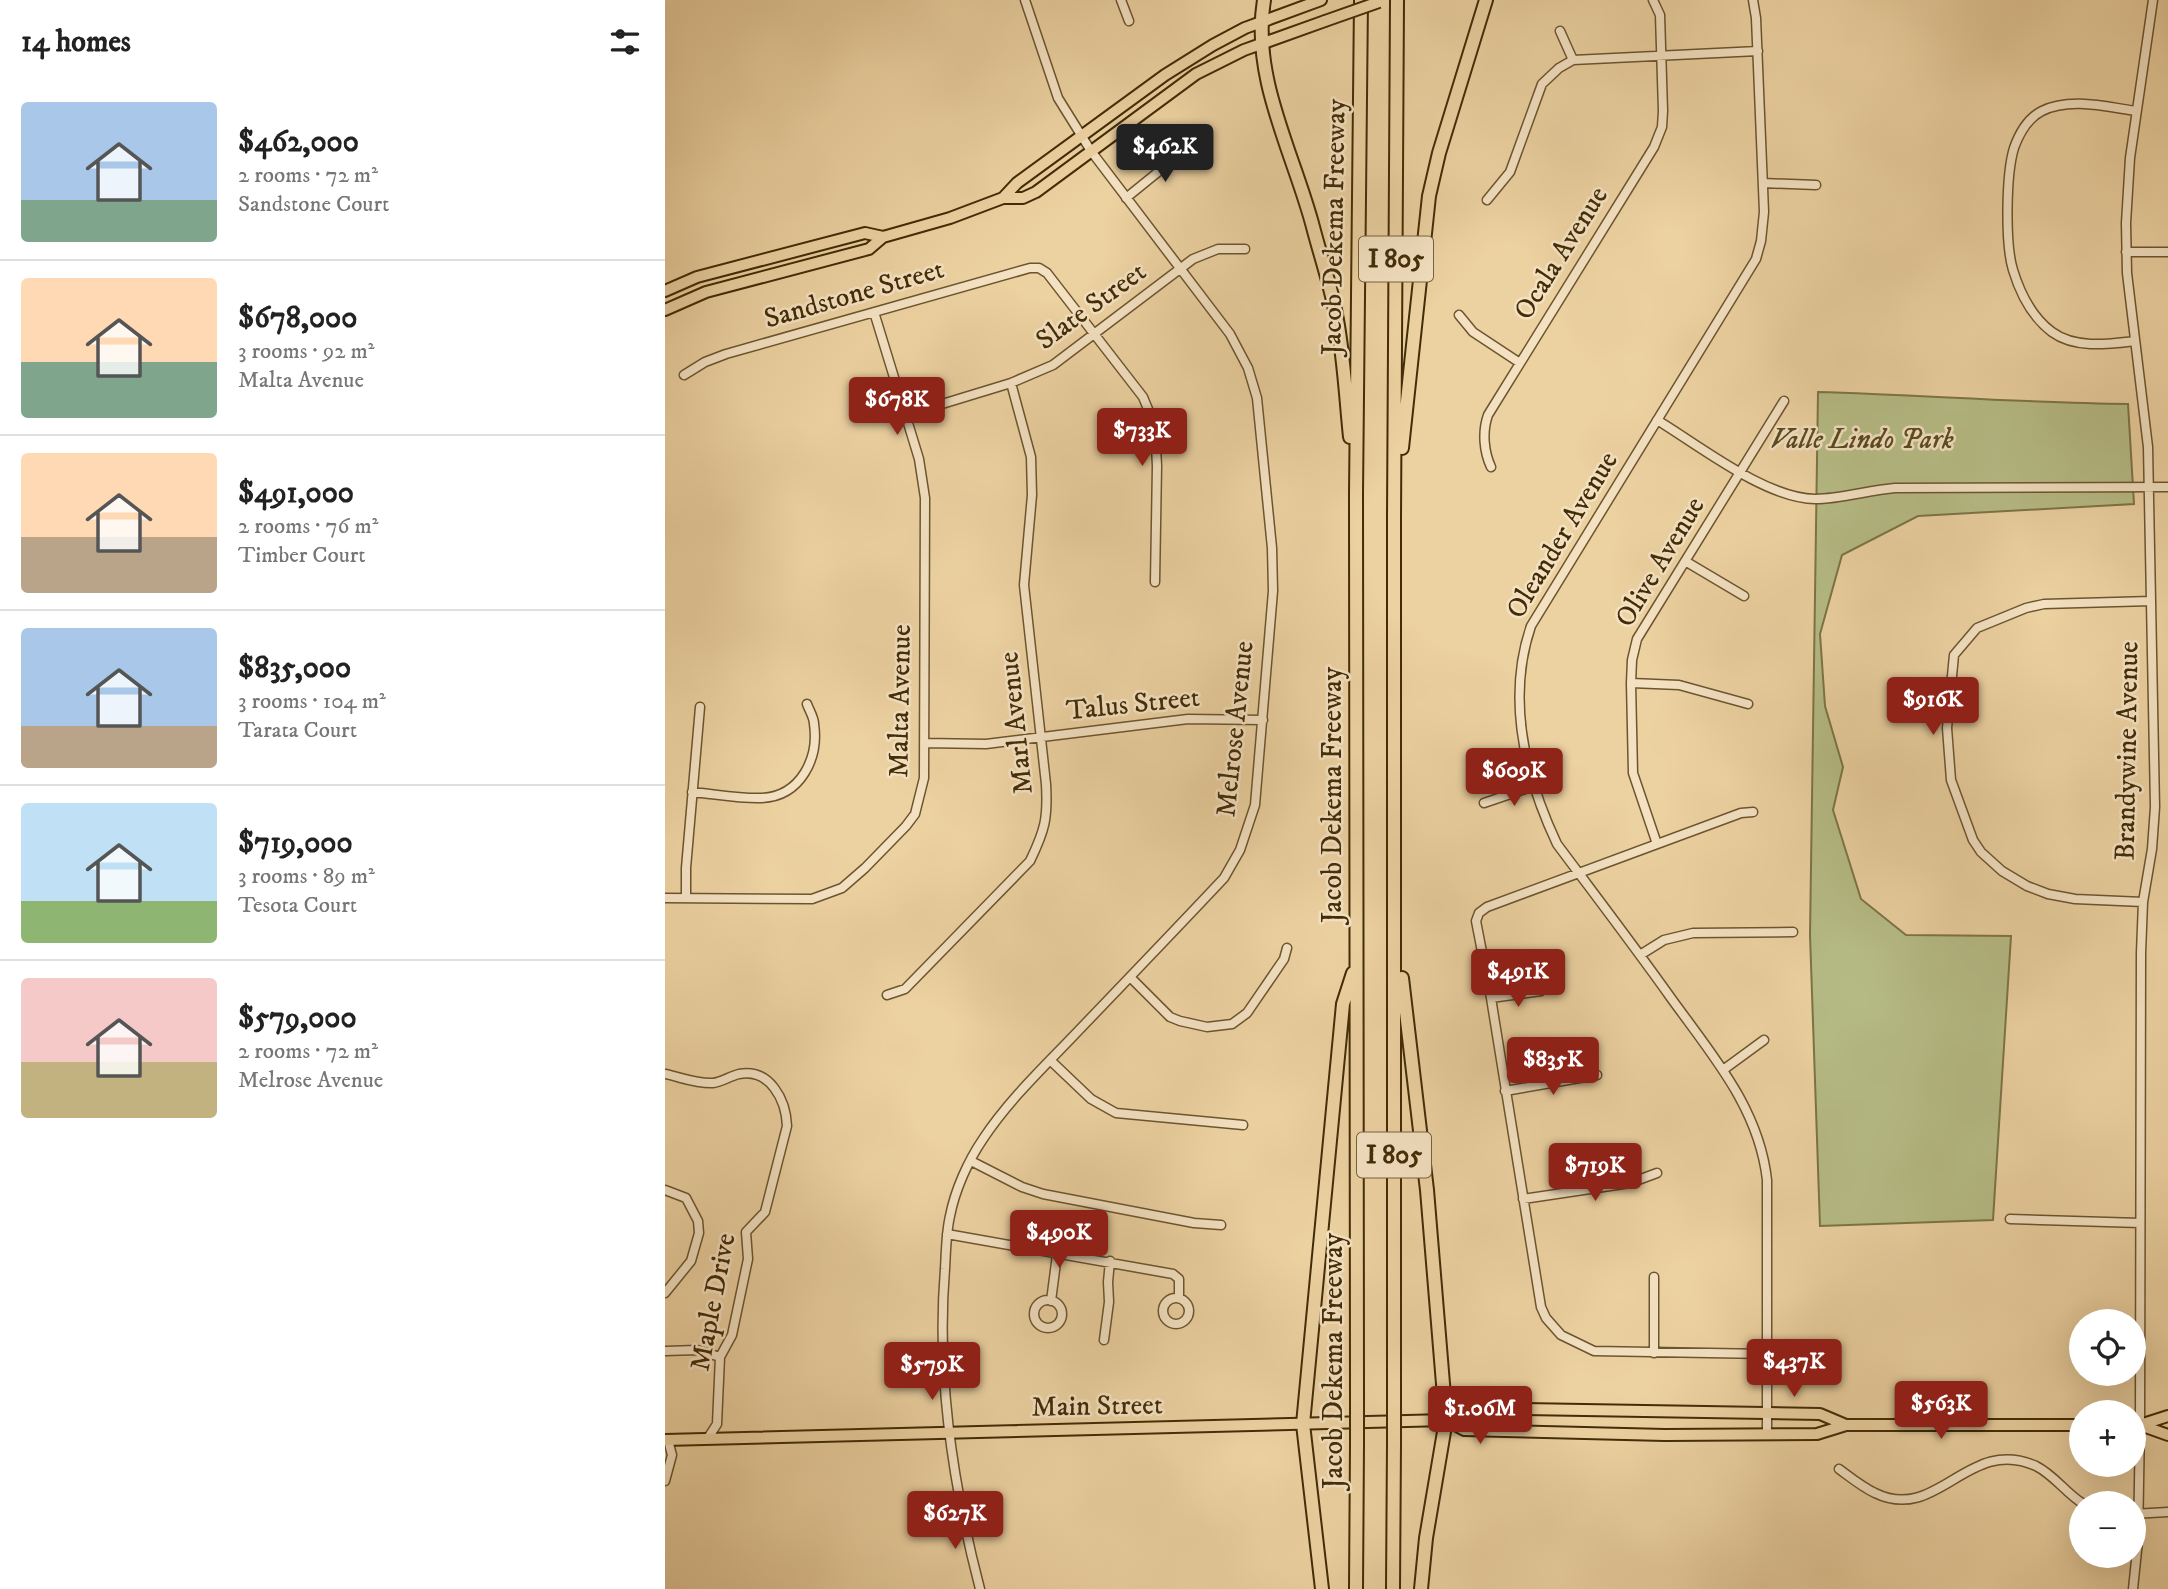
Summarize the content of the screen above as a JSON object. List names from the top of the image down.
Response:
{
  "streets": {
    "highway": ["Jacob Dekema Freeway", "I 805"],
    "main road": ["Main Street"],
    "street": [
      "Ocala Avenue",
      "Sandstone Street",
      "Slate Street",
      "Oleander Avenue",
      "Olive Avenue",
      "Malta Avenue",
      "Talus Street",
      "Marl Avenue",
      "Melrose Avenue",
      "Brandywine Avenue",
      "Maple Drive"
    ]
  },
  "crossings": [
    ["Sandstone Street", "Slate Street"],
    ["Sandstone Street", "Malta Avenue"],
    ["Slate Street", "Malta Avenue"],
    ["Slate Street", "Marl Avenue"],
    ["Slate Street", "Melrose Avenue"],
    ["Oleander Avenue", "Main Street"],
    ["Malta Avenue", "Talus Street"],
    ["Talus Street", "Marl Avenue"],
    ["Talus Street", "Melrose Avenue"],
    ["Melrose Avenue", "Main Street"],
    ["Maple Drive", "Main Street"]
  ],
  "parks": ["Valle Lindo Park"],
  "page": {
    "heading": "14 homes",
    "list": [
      {
        "name": "$462,000",
        "note": "2 rooms · 72 m² · Sandstone Court"
      },
      {
        "name": "$678,000",
        "note": "3 rooms · 92 m² · Malta Avenue"
      },
      {
        "name": "$491,000",
        "note": "2 rooms · 76 m² · Timber Court"
      },
      {
        "name": "$835,000",
        "note": "3 rooms · 104 m² · Tarata Court"
      },
      {
        "name": "$719,000",
        "note": "3 rooms · 89 m² · Tesota Court"
      },
      {
        "name": "$579,000",
        "note": "2 rooms · 72 m² · Melrose Avenue"
      }
    ],
    "price": [
      "$462K",
      "$678K",
      "$733K",
      "$916K",
      "$609K",
      "$491K",
      "$835K",
      "$719K",
      "$490K",
      "$437K",
      "$579K",
      "$563K",
      "$1.06M",
      "$627K"
    ],
    "map_buttons": ["+", "−"]
  }
}
